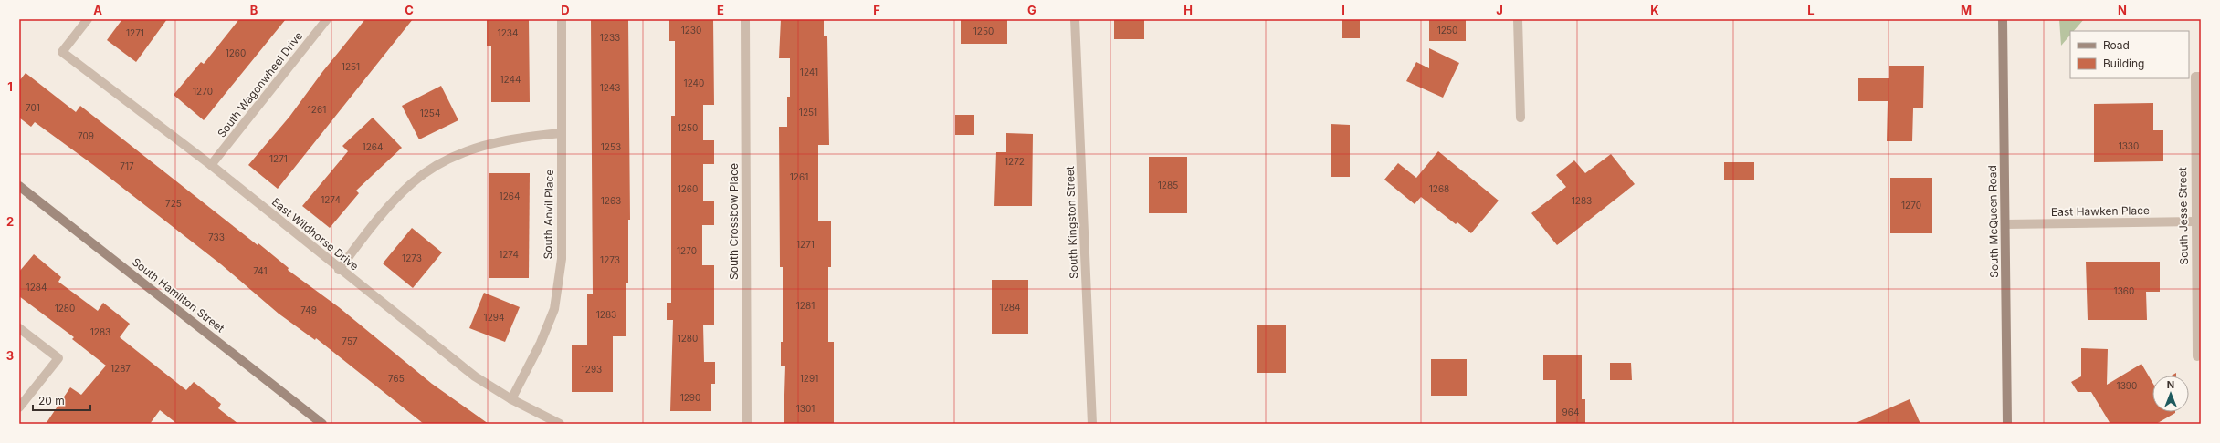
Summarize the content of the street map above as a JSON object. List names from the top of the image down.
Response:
{
  "streets": {
    "main road": ["South McQueen Road", "South Hamilton Street"],
    "street": [
      "South Wagonwheel Drive",
      "East Hawken Place",
      "South Anvil Place",
      "South Jesse Street",
      "South Crossbow Place",
      "South Kingston Street",
      "East Wildhorse Drive"
    ]
  },
  "crossings": [
    ["South Wagonwheel Drive", "East Wildhorse Drive"],
    ["East Hawken Place", "South Jesse Street"],
    ["East Hawken Place", "South McQueen Road"],
    ["South Anvil Place", "East Wildhorse Drive"]
  ],
  "house_numbers": [
    "1230",
    "1250",
    "1250",
    "1271",
    "1234",
    "1233",
    "1260",
    "1251",
    "1241",
    "1244",
    "1240",
    "1243",
    "1270",
    "701",
    "1261",
    "1251",
    "1254",
    "1250",
    "709",
    "1330",
    "1264",
    "1253",
    "1271",
    "1272",
    "717",
    "1261",
    "1285",
    "1260",
    "1268",
    "1264",
    "1274",
    "1263",
    "1283",
    "725",
    "1270",
    "733",
    "1271",
    "1270",
    "1274",
    "1273",
    "1273",
    "741",
    "1284",
    "1360",
    "1281",
    "1284",
    "1280",
    "749",
    "1283",
    "1294",
    "1283",
    "1280",
    "757",
    "1287",
    "1293",
    "765",
    "1291",
    "1390",
    "1290",
    "1301",
    "964"
  ],
  "legend": ["Road", "Building"],
  "scale_bar": "20 m",
  "north": "top",
  "grid": {
    "columns": [
      "A",
      "B",
      "C",
      "D",
      "E",
      "F",
      "G",
      "H",
      "I",
      "J",
      "K",
      "L",
      "M",
      "N"
    ],
    "rows": ["1", "2", "3"]
  }
}
